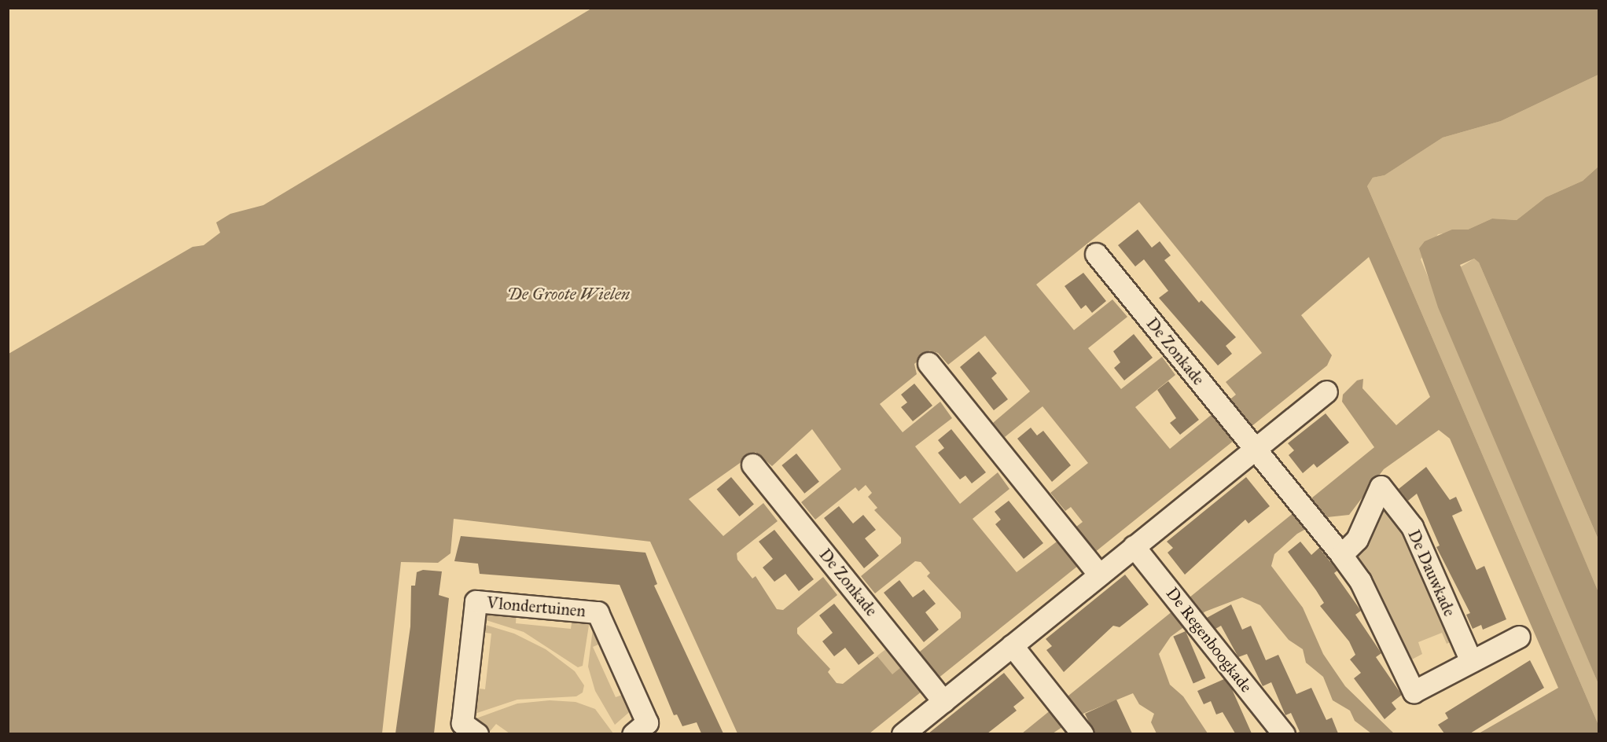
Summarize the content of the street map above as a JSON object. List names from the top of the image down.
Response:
{
  "streets": {
    "street": [
      "De Zonkade",
      "De Dauwkade",
      "Vlondertuinen",
      "De Regenboogkade"
    ]
  },
  "water": ["De Groote Wielen"]
}
